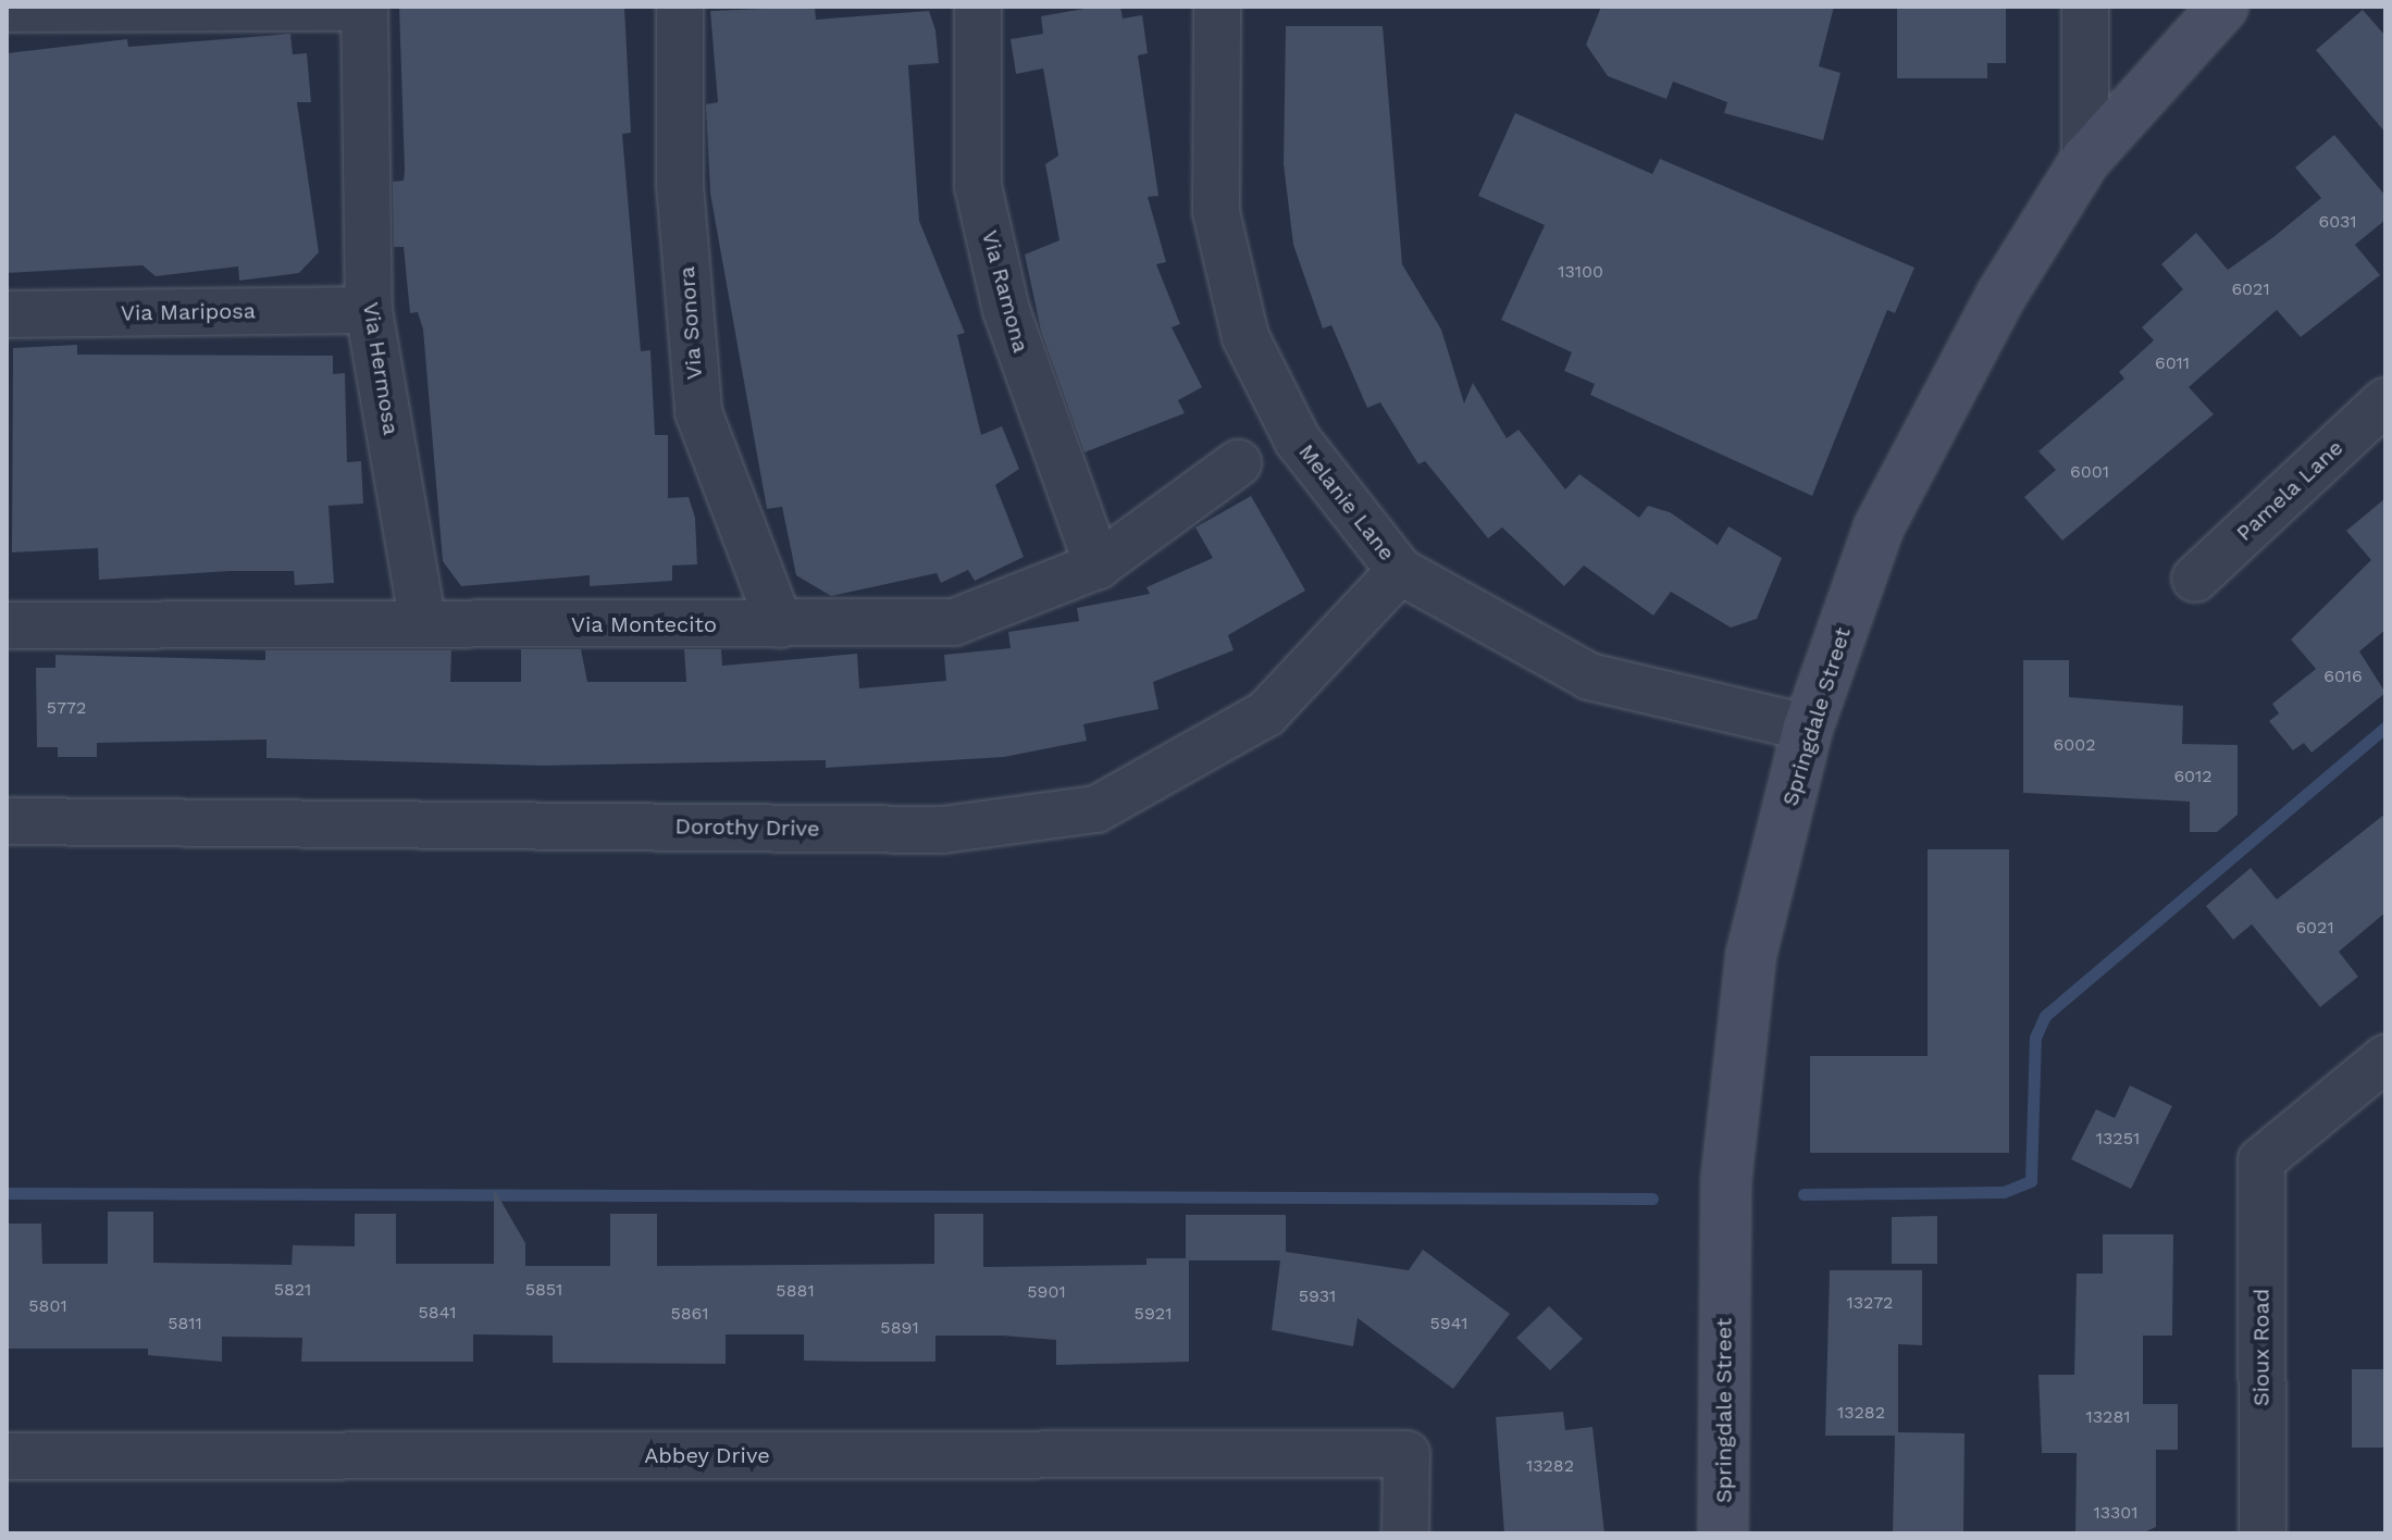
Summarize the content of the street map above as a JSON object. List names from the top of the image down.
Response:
{
  "streets": {
    "main road": ["Springdale Street"],
    "street": [
      "Via Ramona",
      "Via Mariposa",
      "Via Sonora",
      "Via Hermosa",
      "Pamela Lane",
      "Melanie Lane",
      "Via Montecito",
      "Dorothy Drive",
      "Sioux Road",
      "Abbey Drive"
    ]
  },
  "crossings": [
    ["Via Ramona", "Via Montecito"],
    ["Via Mariposa", "Via Hermosa"],
    ["Via Sonora", "Via Montecito"],
    ["Via Hermosa", "Via Montecito"],
    ["Melanie Lane", "Springdale Street"],
    ["Melanie Lane", "Dorothy Drive"]
  ],
  "house_numbers": [
    "6031",
    "13100",
    "6021",
    "6011",
    "6001",
    "6016",
    "5772",
    "6002",
    "6012",
    "6021",
    "13251",
    "5821",
    "5851",
    "5881",
    "5901",
    "5931",
    "13272",
    "5801",
    "5841",
    "5861",
    "5921",
    "5811",
    "5941",
    "5891",
    "13282",
    "13281",
    "13282",
    "13301"
  ]
}
